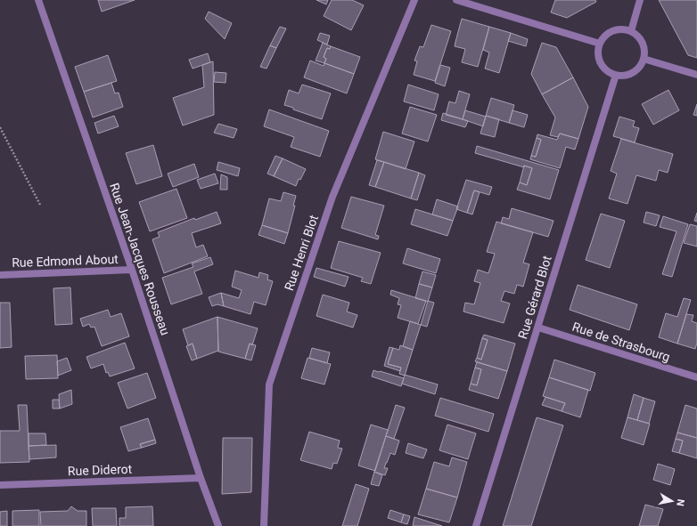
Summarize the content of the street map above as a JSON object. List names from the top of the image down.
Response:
{
  "streets": {
    "street": [
      "Rue Henri Blot",
      "Rue Jean-Jacques Rousseau",
      "Rue Edmond About",
      "Rue Gérard Blot",
      "Rue de Strasbourg",
      "Rue Diderot"
    ]
  },
  "crossings": [
    ["Rue Jean-Jacques Rousseau", "Rue Edmond About"],
    ["Rue Jean-Jacques Rousseau", "Rue Diderot"],
    ["Rue Gérard Blot", "Rue de Strasbourg"]
  ],
  "north": "right"
}
